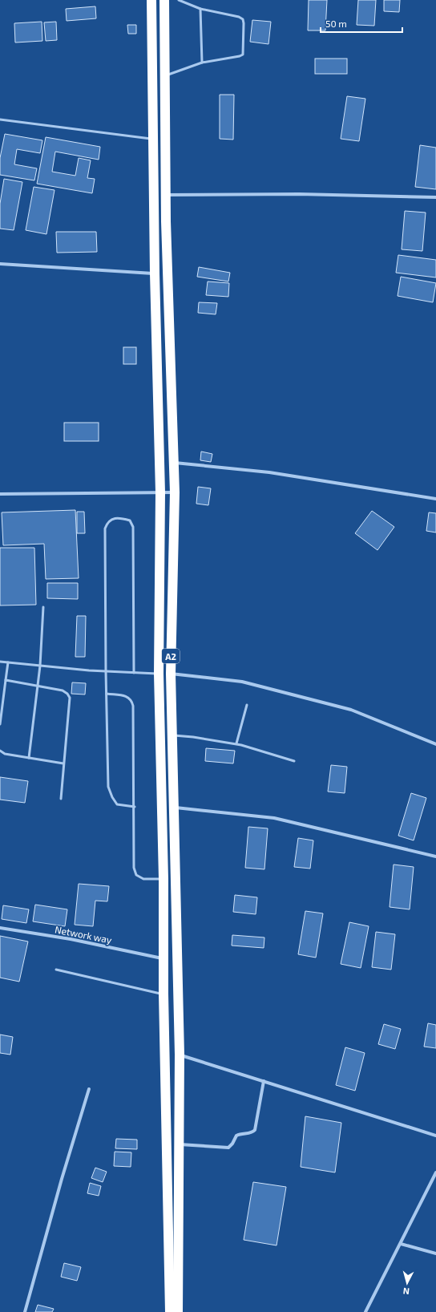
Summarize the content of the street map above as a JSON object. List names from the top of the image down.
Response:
{
  "streets": {
    "highway": ["A2"],
    "street": ["Network way"]
  },
  "crossings": [
    ["A2", "Network way"]
  ],
  "scale_bar": "50 m",
  "north": "bottom"
}
